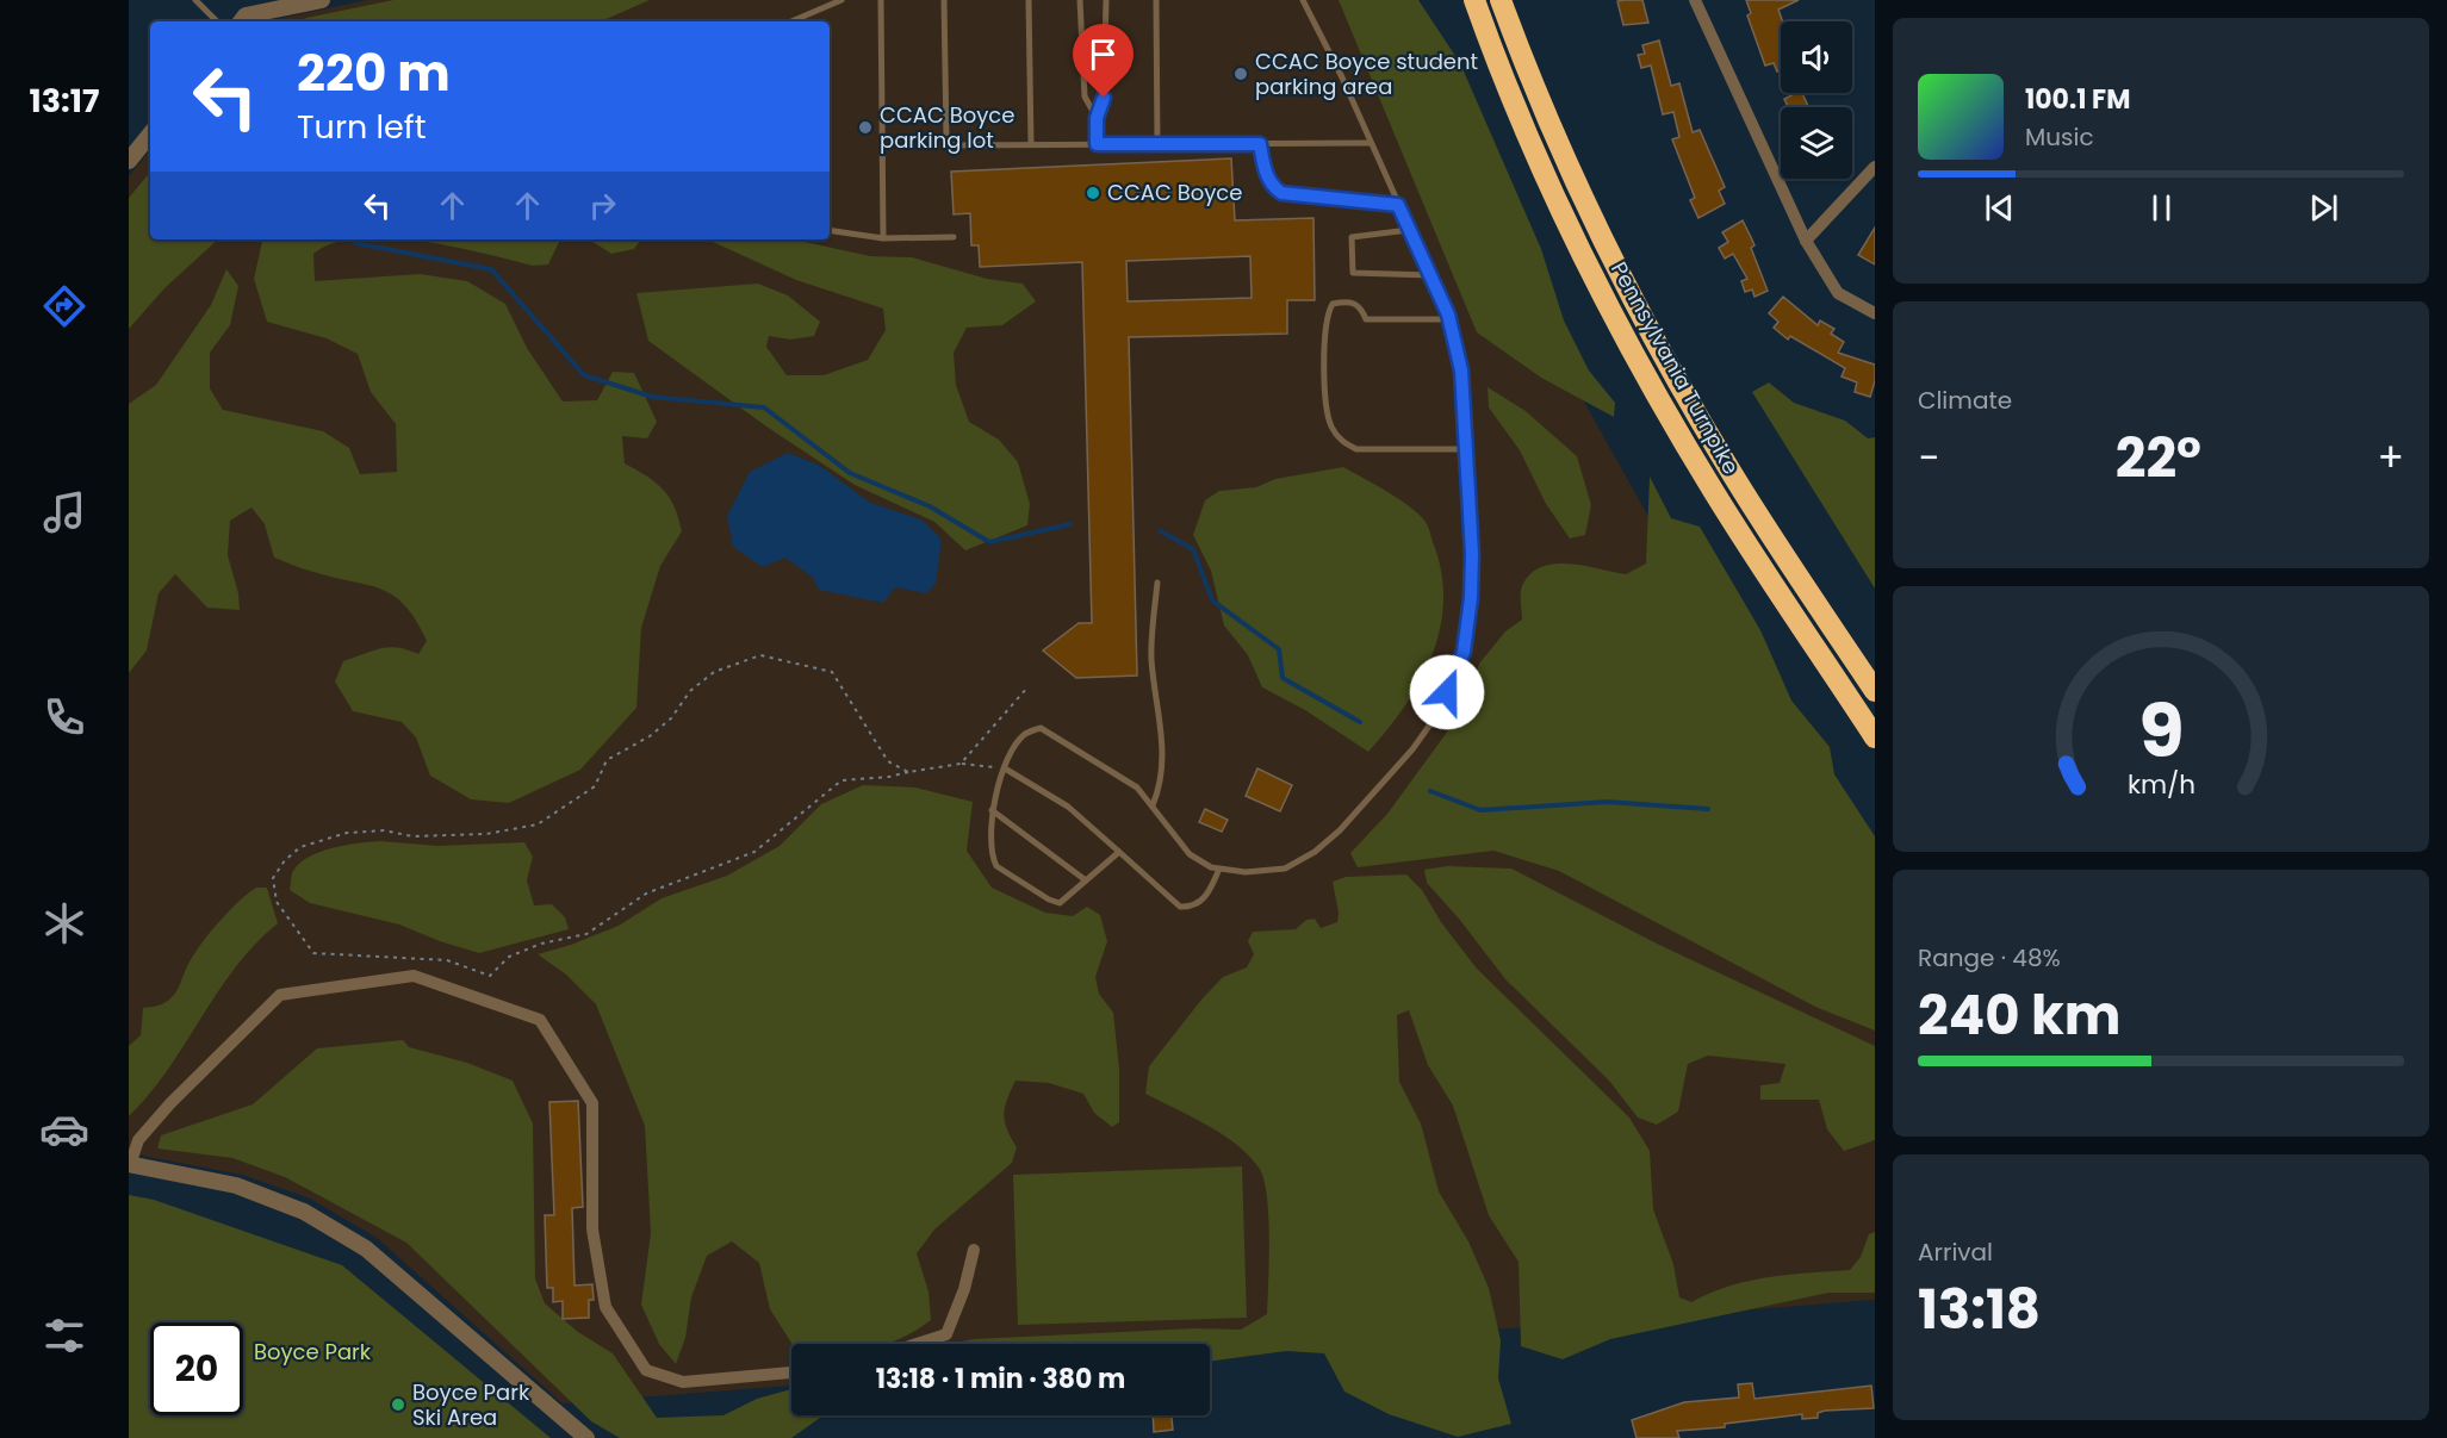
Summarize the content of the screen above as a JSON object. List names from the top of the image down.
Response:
{
  "streets": {
    "highway": ["Pennsylvania Turnpike"]
  },
  "parks": ["Boyce Park"],
  "places": [
    "CCAC Boyce student parking area",
    "CCAC Boyce parking lot",
    "CCAC Boyce",
    "Boyce Park Ski Area"
  ],
  "page": {
    "tabs": "13:17",
    "turn": ["220 m", "Turn left"],
    "song": ["100.1 FM", "Music"],
    "tile": [
      "Climate",
      ["Range · 48%", "240 km"],
      ["Arrival", "13:18"]
    ],
    "heat": ["−", "22°", "+"],
    "limit": "20",
    "trip": "13:18 · 1 min · 380 m",
    "gauge": ["9", "km/h"]
  }
}
